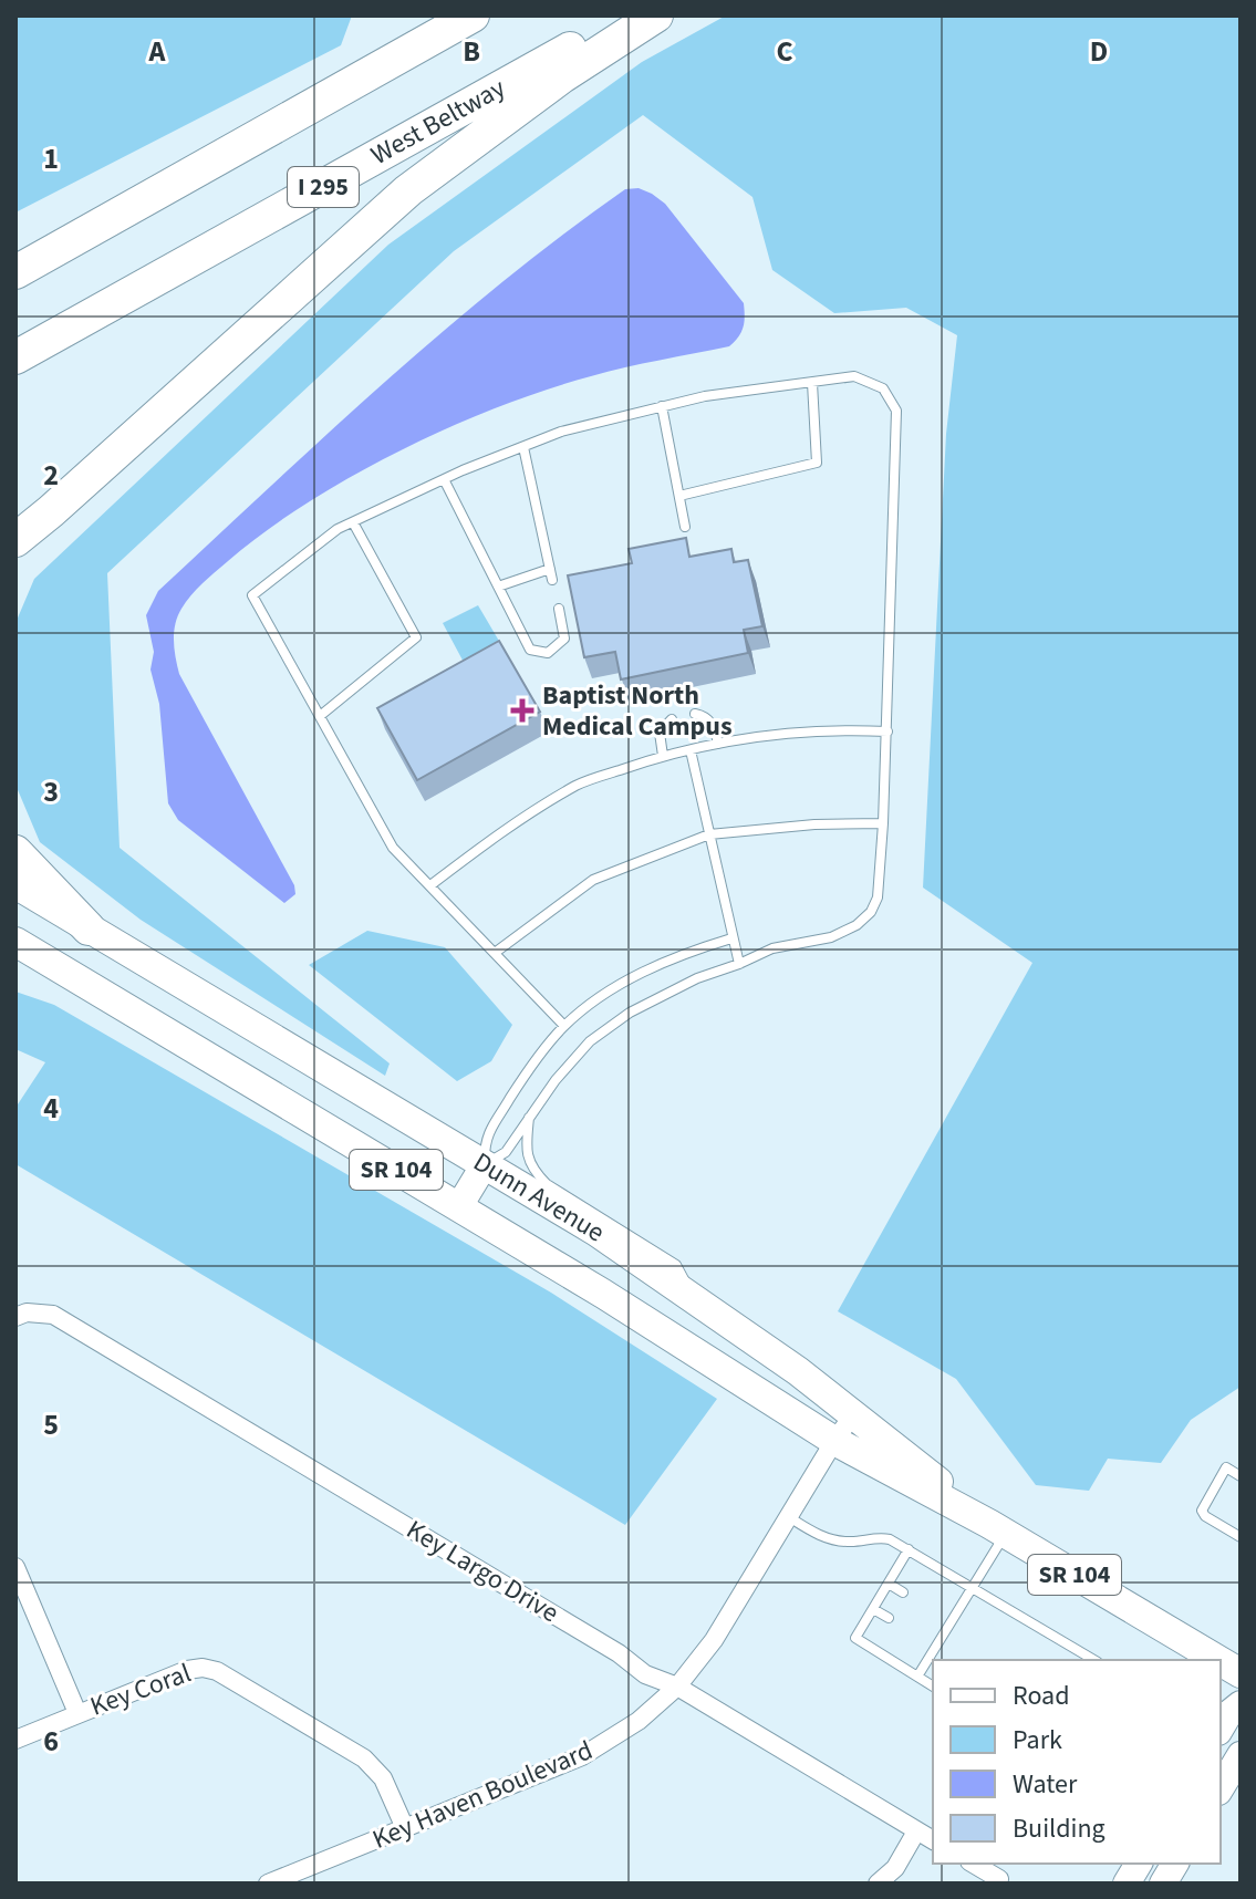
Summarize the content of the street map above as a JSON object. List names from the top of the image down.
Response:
{
  "streets": {
    "highway": ["West Beltway", "I 295"],
    "main road": ["SR 104", "Dunn Avenue"],
    "street": ["Key Largo Drive", "Key Coral", "Key Haven Boulevard"]
  },
  "crossings": [
    ["Dunn Avenue", "Key Haven Boulevard"],
    ["Key Largo Drive", "Key Haven Boulevard"],
    ["Key Coral", "Key Haven Boulevard"]
  ],
  "places": {
    "health": ["Baptist North Medical Campus"]
  },
  "legend": [
    "Road",
    "Park",
    "Water",
    "Building"
  ],
  "grid": {
    "columns": [
      "A",
      "B",
      "C",
      "D"
    ],
    "rows": [
      "1",
      "2",
      "3",
      "4",
      "5",
      "6"
    ]
  }
}
